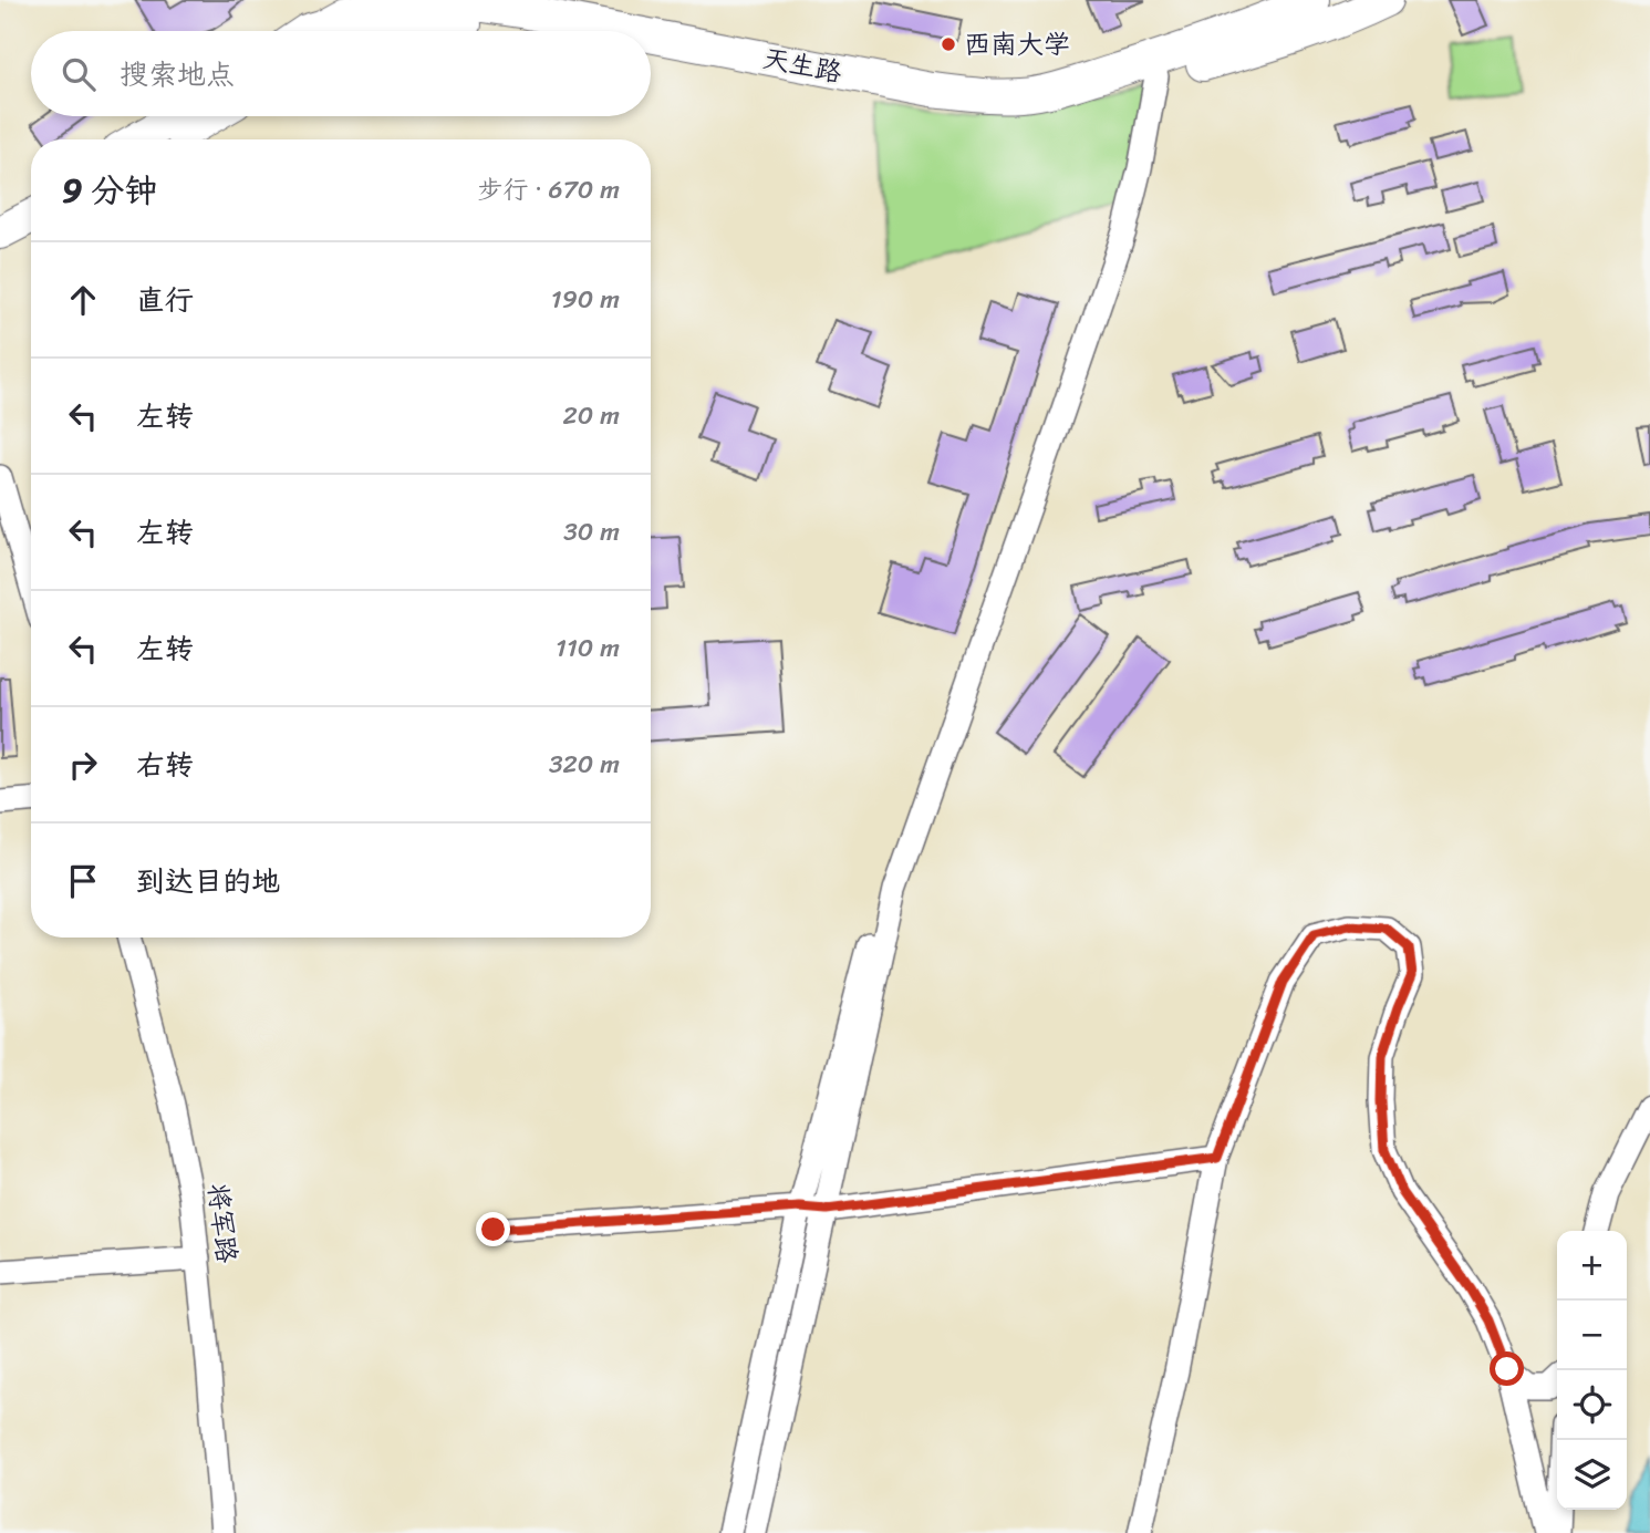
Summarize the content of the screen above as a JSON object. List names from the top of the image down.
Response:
{
  "streets": {
    "highway": ["天生路"],
    "street": ["将军路"]
  },
  "places": ["西南大学"],
  "page": {
    "search": "搜索地点",
    "heading": ["9 分钟", "步行 · 670 m"],
    "list": [
      ["直行", "190 m"],
      ["左转", "20 m"],
      ["左转", "30 m"],
      ["左转", "110 m"],
      ["右转", "320 m"],
      "到达目的地"
    ],
    "map_buttons": ["+", "−"]
  }
}
